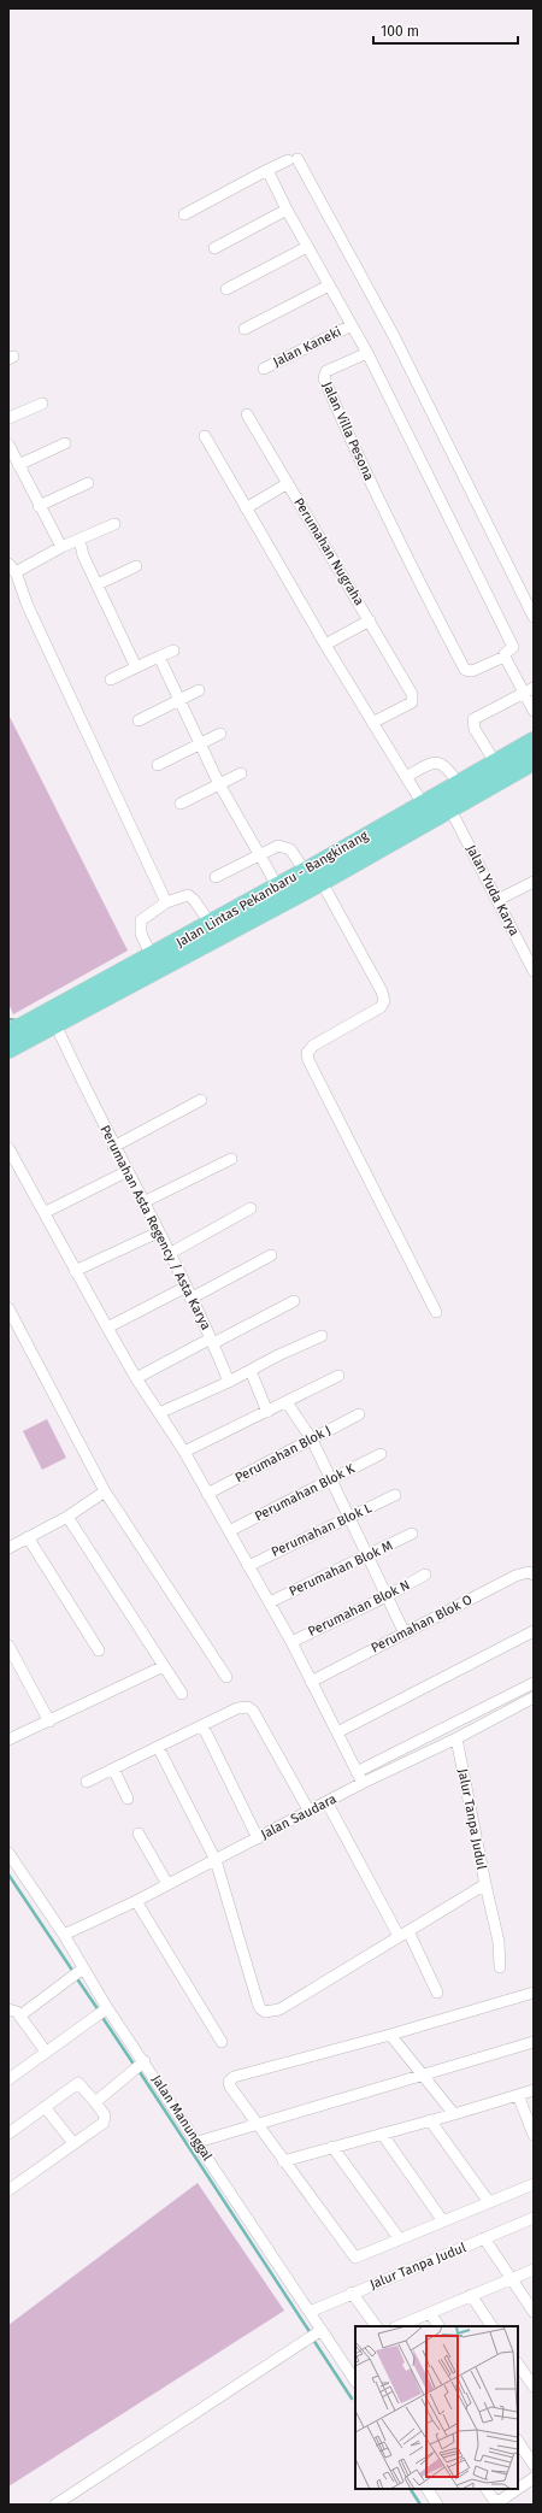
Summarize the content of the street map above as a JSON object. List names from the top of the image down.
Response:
{
  "streets": {
    "highway": ["Jalan Lintas Pekanbaru - Bangkinang"],
    "street": [
      "Jalan Kaneki",
      "Jalan Villa Pesona",
      "Perumahan Nugraha",
      "Jalan Yuda Karya",
      "Perumahan Asta Regency / Asta Karya",
      "Perumahan Blok J",
      "Perumahan Blok K",
      "Perumahan Blok L",
      "Perumahan Blok M",
      "Perumahan Blok N",
      "Perumahan Blok O",
      "Jalan Saudara",
      "Jalur Tanpa Judul",
      "Jalan Manunggal"
    ]
  },
  "crossings": [
    ["Jalan Lintas Pekanbaru - Bangkinang", "Jalan Yuda Karya"],
    ["Jalan Lintas Pekanbaru - Bangkinang", "Perumahan Asta Regency / Asta Karya"],
    ["Jalan Saudara", "Jalur Tanpa Judul"],
    ["Jalan Saudara", "Jalan Manunggal"],
    ["Jalur Tanpa Judul", "Jalan Manunggal"]
  ],
  "scale_bar": "100 m"
}
